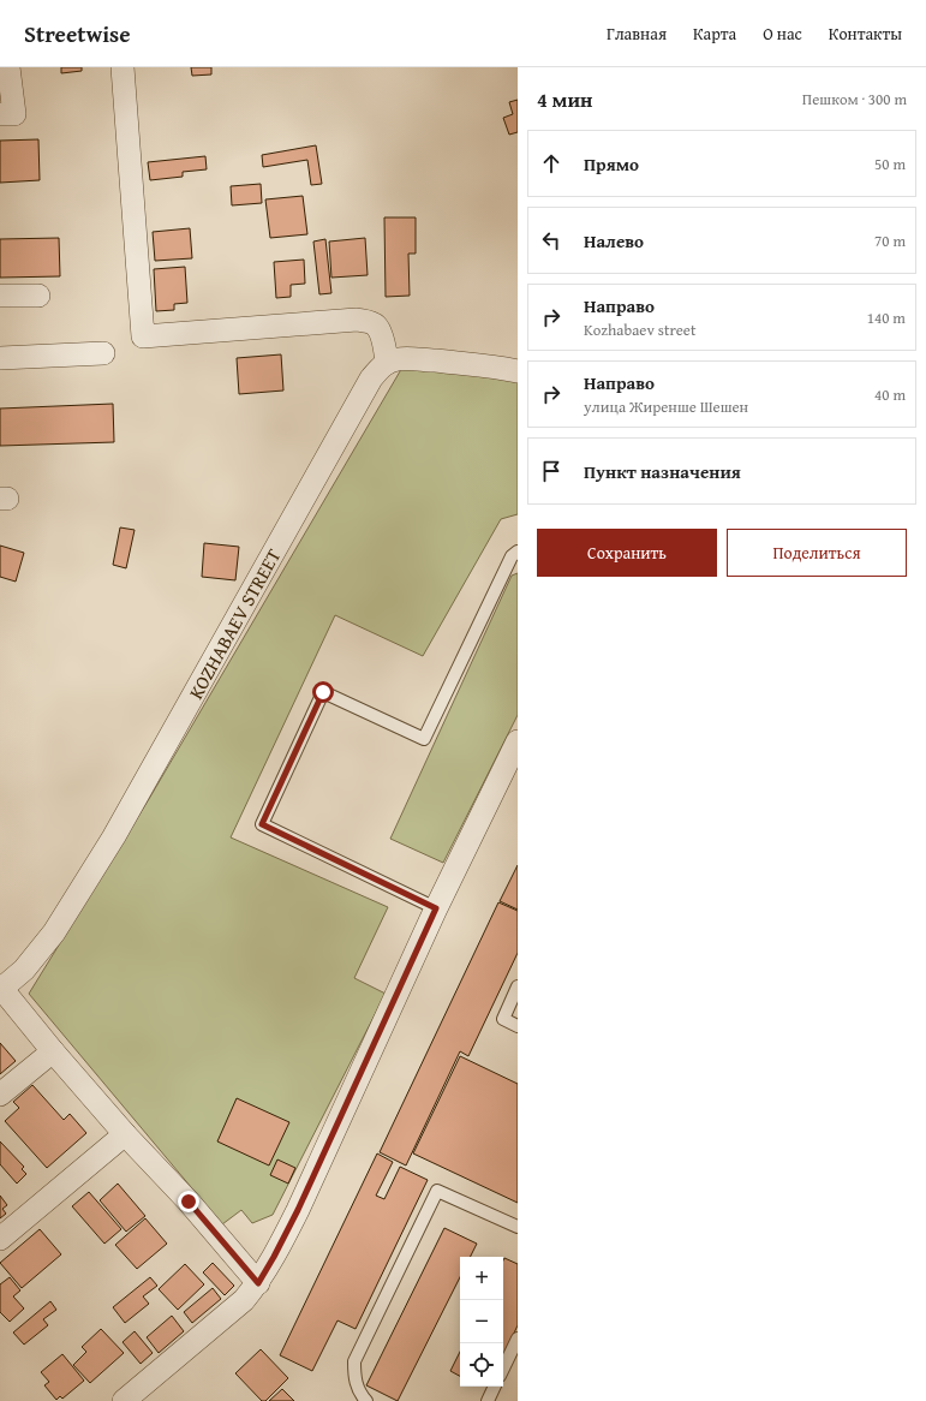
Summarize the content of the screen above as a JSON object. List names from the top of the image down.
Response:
{
  "streets": {
    "street": ["KOZHABAEV STREET"]
  },
  "page": {
    "header": "Streetwise",
    "nav": [
      "Главная",
      "Карта",
      "О нас",
      "Контакты"
    ],
    "heading": ["4 мин", "Пешком · 300 m"],
    "list": [
      ["Прямо", "50 m"],
      ["Налево", "70 m"],
      ["Направо", "Kozhabaev street", "140 m"],
      ["Направо", "улица Жиренше Шешен", "40 m"],
      "Пункт назначения"
    ],
    "buttons": ["Сохранить", "Поделиться"],
    "map_buttons": ["+", "−"]
  }
}
